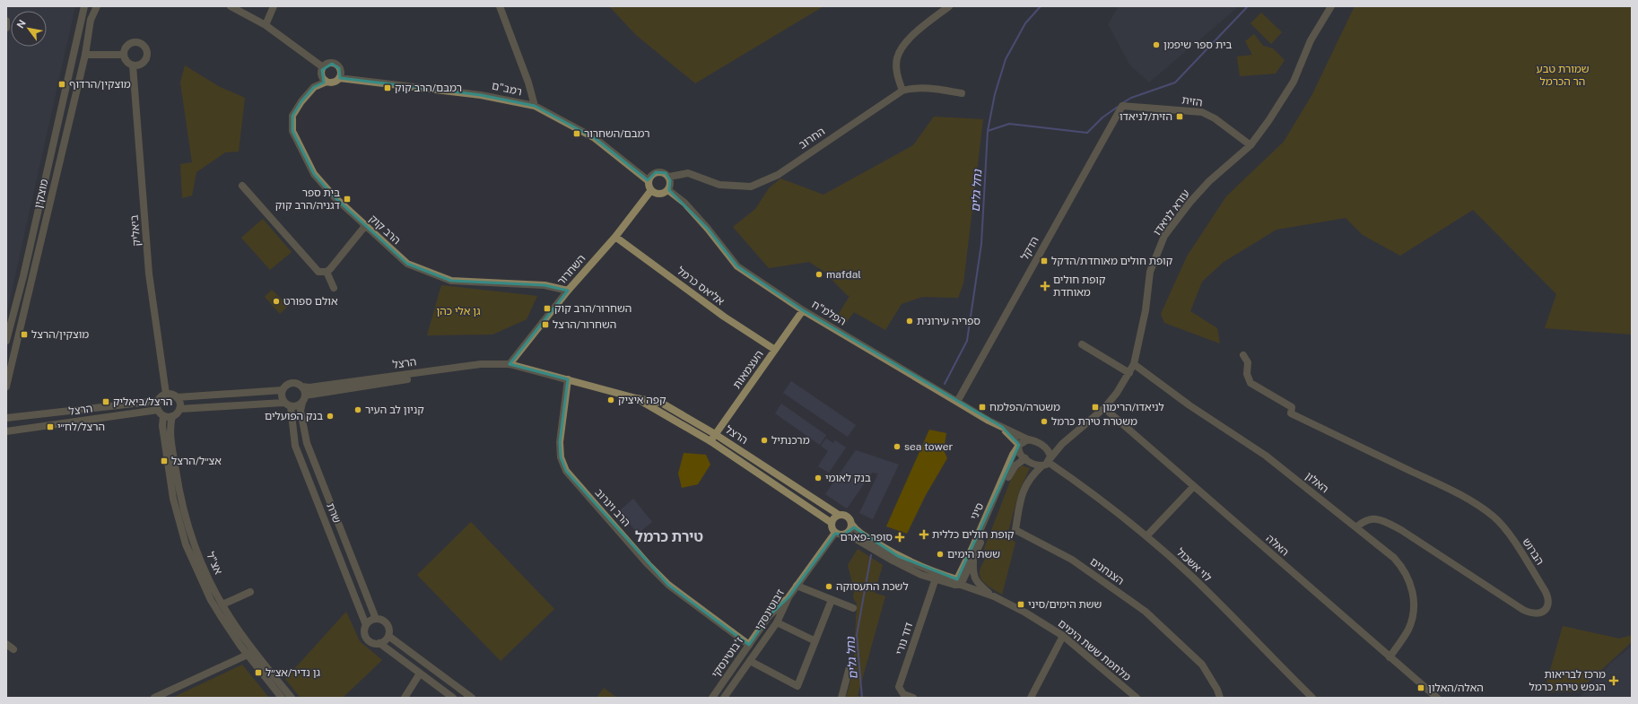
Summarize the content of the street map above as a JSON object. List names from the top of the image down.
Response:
{
  "streets": {
    "street": [
      "רמב\"ם",
      "הזית",
      "החרוב",
      "מוצקין",
      "עזרא לניאדו",
      "הרב קוק",
      "ביאליק",
      "הדקל",
      "השחרור",
      "אליאס כרמל",
      "הפלמ\"ח",
      "הרצל",
      "העצמאות",
      "האלון",
      "הרב וינרוב",
      "סיני",
      "שרת",
      "האלה",
      "הברוש",
      "אצ\"ל",
      "לוי אשכול",
      "הצנחנים",
      "ז׳בוטינסקי",
      "דוד נורי",
      "מלחמת ששת הימים",
      "ז'בוטינסקי"
    ]
  },
  "crossings": [
    ["רמב\"ם", "החרוב"],
    ["רמב\"ם", "הרב קוק"],
    ["רמב\"ם", "השחרור"],
    ["רמב\"ם", "הפלמ\"ח"],
    ["הזית", "עזרא לניאדו"],
    ["הזית", "הדקל"],
    ["החרוב", "השחרור"],
    ["החרוב", "הפלמ\"ח"],
    ["עזרא לניאדו", "הפלמ\"ח"],
    ["עזרא לניאדו", "האלון"],
    ["עזרא לניאדו", "סיני"],
    ["עזרא לניאדו", "האלה"],
    ["עזרא לניאדו", "לוי אשכול"],
    ["עזרא לניאדו", "הצנחנים"],
    ["הרב קוק", "השחרור"],
    ["ביאליק", "הרצל"],
    ["ביאליק", "אצ\"ל"],
    ["הדקל", "הפלמ\"ח"],
    ["השחרור", "אליאס כרמל"],
    ["השחרור", "הפלמ\"ח"],
    ["השחרור", "הרצל"],
    ["אליאס כרמל", "העצמאות"],
    ["הפלמ\"ח", "העצמאות"],
    ["הפלמ\"ח", "סיני"],
    ["הפלמ\"ח", "לוי אשכול"],
    ["הפלמ\"ח", "הצנחנים"],
    ["הרצל", "העצמאות"],
    ["הרצל", "הרב וינרוב"],
    ["הרצל", "שרת"],
    ["הרצל", "אצ\"ל"],
    ["הרצל", "ז׳בוטינסקי"],
    ["הרצל", "מלחמת ששת הימים"],
    ["האלון", "האלה"],
    ["האלון", "הברוש"],
    ["הרב וינרוב", "ז'בוטינסקי"],
    ["סיני", "לוי אשכול"],
    ["סיני", "הצנחנים"],
    ["סיני", "מלחמת ששת הימים"],
    ["לוי אשכול", "הצנחנים"],
    ["ז׳בוטינסקי", "מלחמת ששת הימים"],
    ["ז׳בוטינסקי", "ז'בוטינסקי"],
    ["דוד נורי", "מלחמת ששת הימים"]
  ],
  "districts": ["טירת כרמל"],
  "water": ["נחל גלים"],
  "parks": ["שמורת טבע הר הכרמל", "גן אלי כהן"],
  "places": {
    "other": [
      "בית ספר שיפמן",
      "mafdal",
      "אולם ספורט",
      "ספריה עירונית",
      "קפה איציק",
      "קניון לב העיר",
      "בנק הפועלים",
      "משטרת טירת כרמל",
      "מרכנתיל",
      "sea tower",
      "בנק לאומי",
      "ששת הימים",
      "לשכת התעסוקה"
    ],
    "transit": [
      "מוצקין/הרדוף",
      "רמבם/הרב קוק",
      "הזית/לניאדו",
      "רמבם/השחרור",
      "בית ספר דגניה/הרב קוק",
      "קופת חולים מאוחדת/הדקל",
      "השחרור/הרב קוק",
      "השחרור/הרצל",
      "מוצקין/הרצל",
      "הרצל/ביאליק",
      "משטרה/הפלמח",
      "לניאדו/הרימון",
      "הרצל/לח״י",
      "אצ״ל/הרצל",
      "ששת הימים/סיני",
      "גן נדיר/אצ״ל",
      "האלה/האלון"
    ],
    "health": [
      "קופת חולים מאוחדת",
      "קופת חולים כללית",
      "סופר-פארם",
      "מרכז לבריאות הנפש טירת כרמל"
    ]
  },
  "north": "top left"
}
